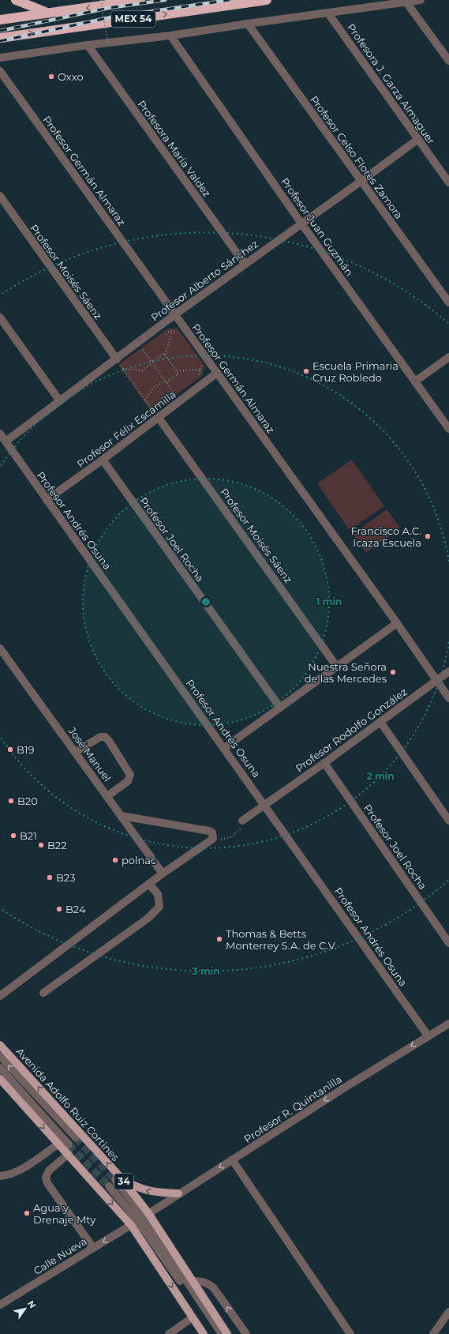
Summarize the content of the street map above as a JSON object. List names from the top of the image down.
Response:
{
  "streets": {
    "highway": ["MEX 54"],
    "main road": ["Avenida Adolfo Ruíz Cortines", "34"],
    "street": [
      "Profesora J. Garza Almaguer",
      "Profesora María Valdez",
      "Profesor Celso Flores Zamora",
      "Profesor Germán Almaraz",
      "Profesor Juan Guzmán",
      "Profesor Moisés Sáenz",
      "Profesor Alberto Sánchez",
      "Profesor Félix Escamilla",
      "Profesor Andrés Osuna",
      "Profesor Joel Rocha",
      "Profesor Rodolfo González",
      "José Manuel",
      "Profesor R. Quintanilla",
      "Calle Nueva"
    ]
  },
  "crossings": [
    ["Profesora J. Garza Almaguer", "Profesor Alberto Sánchez"],
    ["Profesora María Valdez", "Profesor Alberto Sánchez"],
    ["Profesor Celso Flores Zamora", "Profesor Alberto Sánchez"],
    ["Profesor Germán Almaraz", "Profesor Alberto Sánchez"],
    ["Profesor Germán Almaraz", "Profesor Félix Escamilla"],
    ["Profesor Germán Almaraz", "Profesor Rodolfo González"],
    ["Profesor Juan Guzmán", "Profesor Alberto Sánchez"],
    ["Profesor Moisés Sáenz", "Profesor Alberto Sánchez"],
    ["Profesor Moisés Sáenz", "Profesor Félix Escamilla"],
    ["Profesor Alberto Sánchez", "Profesor Andrés Osuna"],
    ["Profesor Félix Escamilla", "Profesor Andrés Osuna"],
    ["Profesor Félix Escamilla", "Profesor Joel Rocha"],
    ["Profesor Andrés Osuna", "Profesor Rodolfo González"],
    ["Profesor Andrés Osuna", "Profesor R. Quintanilla"],
    ["Profesor Joel Rocha", "Profesor Rodolfo González"],
    ["Avenida Adolfo Ruíz Cortines", "Profesor R. Quintanilla"],
    ["Avenida Adolfo Ruíz Cortines", "Calle Nueva"],
    ["Profesor R. Quintanilla", "Calle Nueva"]
  ],
  "one_way": ["Profesor R. Quintanilla"],
  "places": [
    "Oxxo",
    "Escuela Primaria Cruz Robledo",
    "Francisco A.C. Icaza Escuela",
    "Nuestra Señora de las Mercedes",
    "B19",
    "B20",
    "B21",
    "B22",
    "polnac",
    "B23",
    "B24",
    "Thomas & Betts Monterrey S.A. de C.V.",
    "Agua y Drenaje Mty"
  ],
  "north": "top right",
  "rings": ["1 min", "2 min", "3 min"]
}
